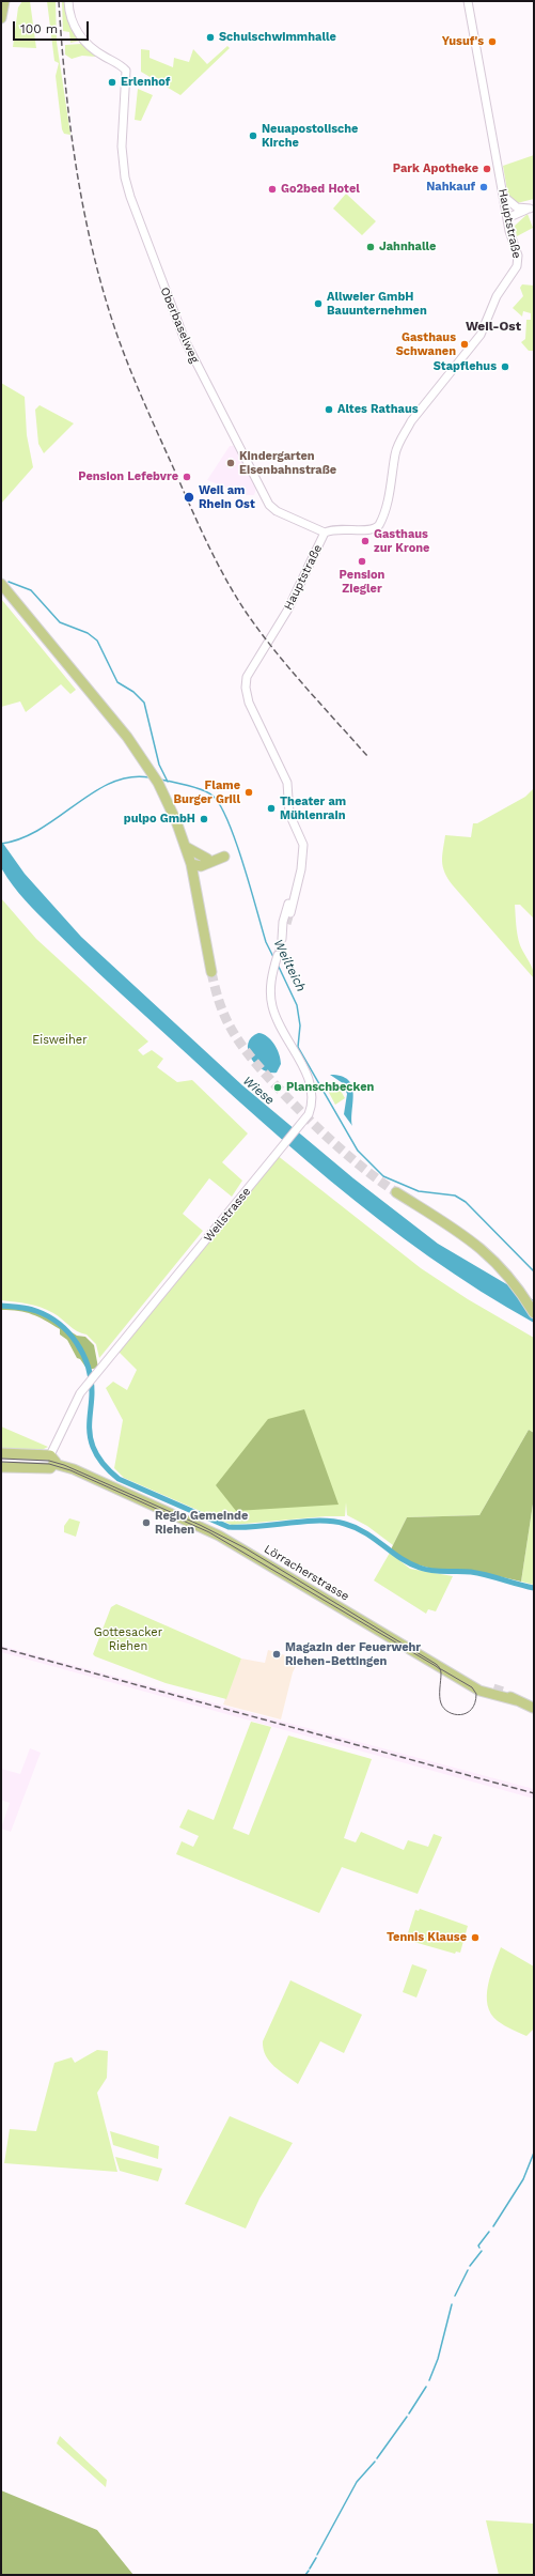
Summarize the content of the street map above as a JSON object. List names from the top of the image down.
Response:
{
  "streets": {
    "main road": ["Lörracherstrasse"],
    "street": ["Hauptstraße", "Oberbaselweg", "Weilstrasse"]
  },
  "crossings": [
    ["Hauptstraße", "Oberbaselweg"],
    ["Weilstrasse", "Lörracherstrasse"]
  ],
  "districts": ["Weil-Ost"],
  "water": ["Weilteich", "Wiese"],
  "parks": ["Eisweiher", "Gottesacker Riehen"],
  "places": [
    "Schulschwimmhalle",
    "Yusuf's",
    "Erlenhof",
    "Neuapostolische Kirche",
    "Park Apotheke",
    "Nahkauf",
    "Go2bed Hotel",
    "Jahnhalle",
    "Allweier GmbH Bauunternehmen",
    "Gasthaus Schwanen",
    "Stapflehus",
    "Altes Rathaus",
    "Kindergarten Eisenbahnstraße",
    "Pension Lefebvre",
    "Weil am Rhein Ost",
    "Gasthaus zur Krone",
    "Pension Ziegler",
    "Flame Burger Grill",
    "Theater am Mühlenrain",
    "pulpo GmbH",
    "Planschbecken",
    "Regio Gemeinde Riehen",
    "Magazin der Feuerwehr Riehen-Bettingen",
    "Tennis Klause"
  ],
  "scale_bar": "100 m"
}
